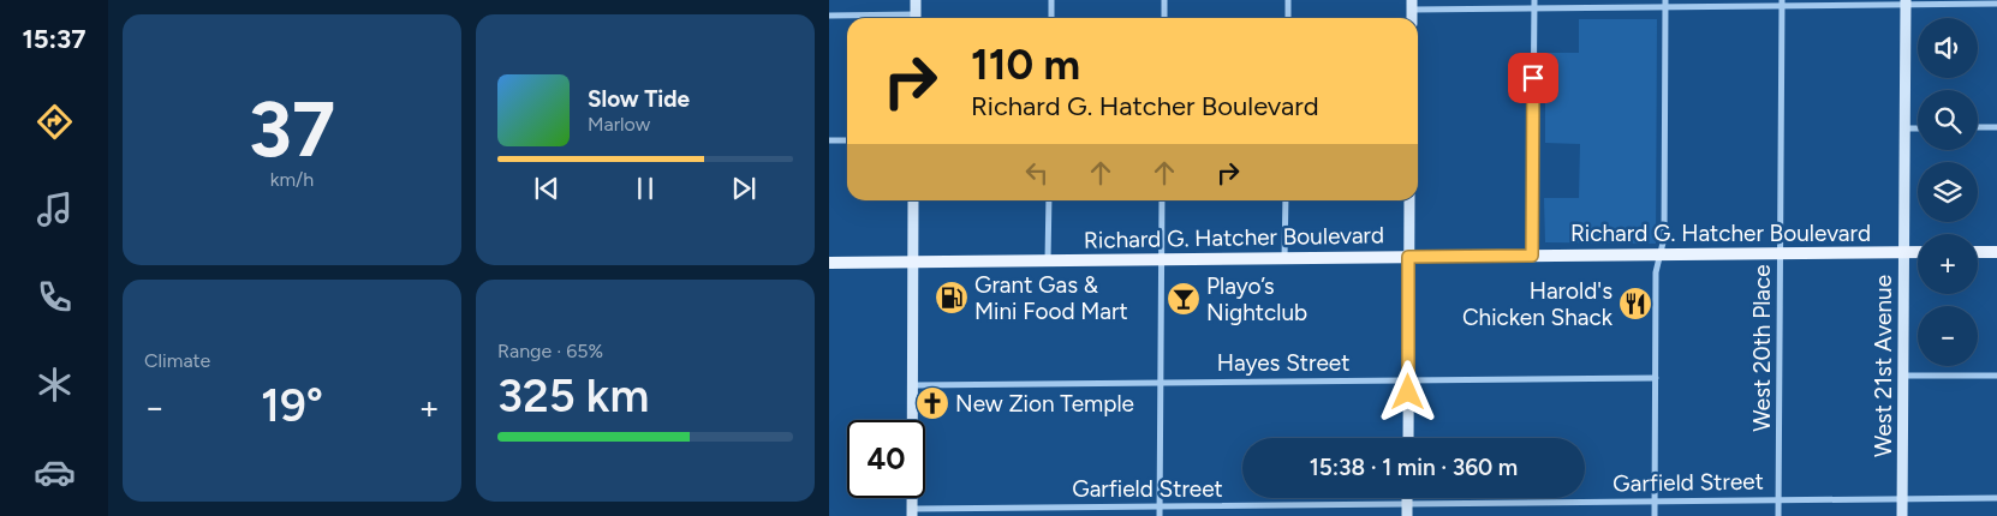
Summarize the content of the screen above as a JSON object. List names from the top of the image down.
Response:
{
  "streets": {
    "main road": ["Richard G. Hatcher Boulevard"],
    "street": [
      "West 20th Place",
      "Hayes Street",
      "West 21st Avenue",
      "Garfield Street"
    ]
  },
  "crossings": [
    ["Richard G. Hatcher Boulevard", "West 20th Place"],
    ["Richard G. Hatcher Boulevard", "West 21st Avenue"],
    ["West 20th Place", "Garfield Street"],
    ["West 21st Avenue", "Garfield Street"]
  ],
  "places": {
    "fuel station": ["Grant Gas & Mini Food Mart"],
    "bar": ["Playo’s Nightclub"],
    "restaurant": ["Harold's Chicken Shack"],
    "church": ["New Zion Temple"]
  },
  "page": {
    "tabs": "15:37",
    "tile": [
      ["37", "km/h"],
      "Climate",
      ["Range · 65%", "325 km"]
    ],
    "map_buttons": ["+", "−"],
    "turn": ["110 m", "Richard G. Hatcher Boulevard"],
    "song": ["Slow Tide", "Marlow"],
    "heat": ["−", "19°", "+"],
    "limit": "40",
    "trip": "15:38 · 1 min · 360 m"
  }
}
